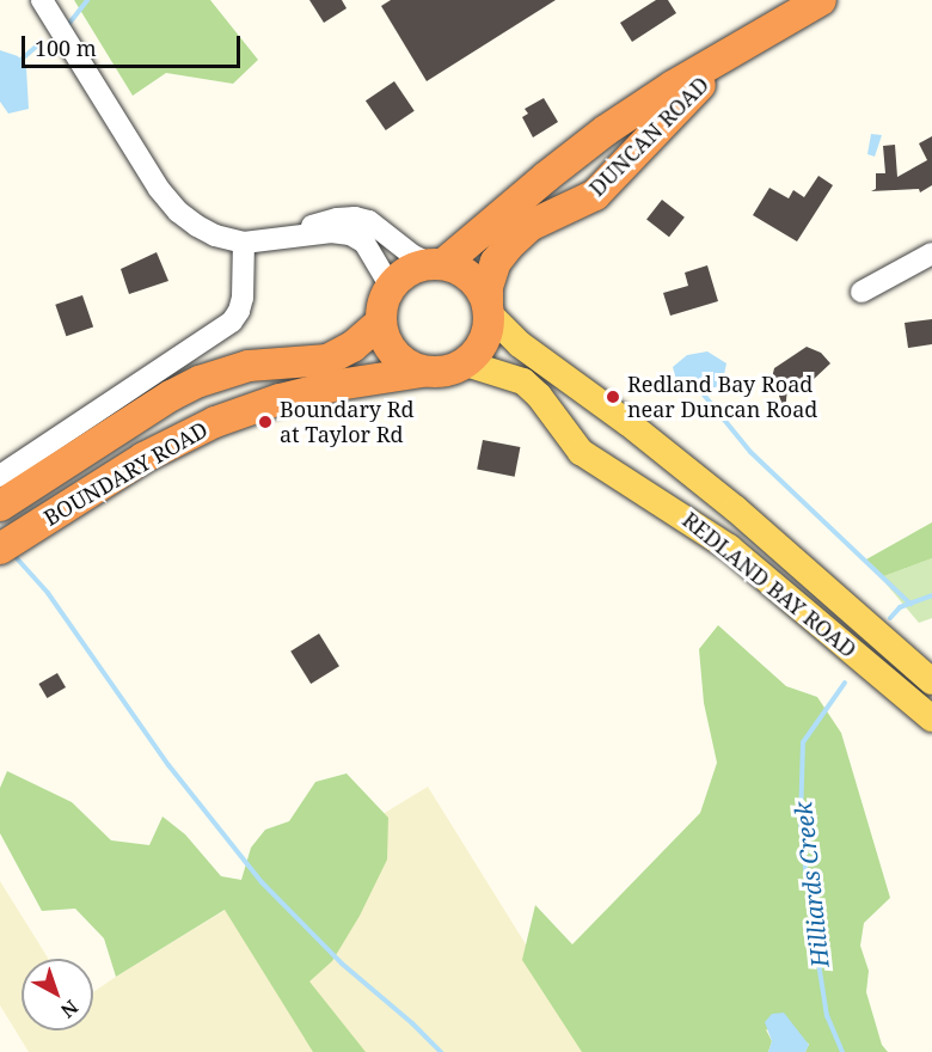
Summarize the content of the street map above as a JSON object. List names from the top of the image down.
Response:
{
  "streets": {
    "highway": ["DUNCAN ROAD", "BOUNDARY ROAD"],
    "main road": ["REDLAND BAY ROAD"]
  },
  "crossings": [
    ["DUNCAN ROAD", "BOUNDARY ROAD"],
    ["DUNCAN ROAD", "REDLAND BAY ROAD"],
    ["BOUNDARY ROAD", "REDLAND BAY ROAD"]
  ],
  "water": ["Hilliards Creek"],
  "places": ["Redland Bay Road near Duncan Road", "Boundary Rd at Taylor Rd"],
  "scale_bar": "100 m",
  "north": "bottom right"
}
